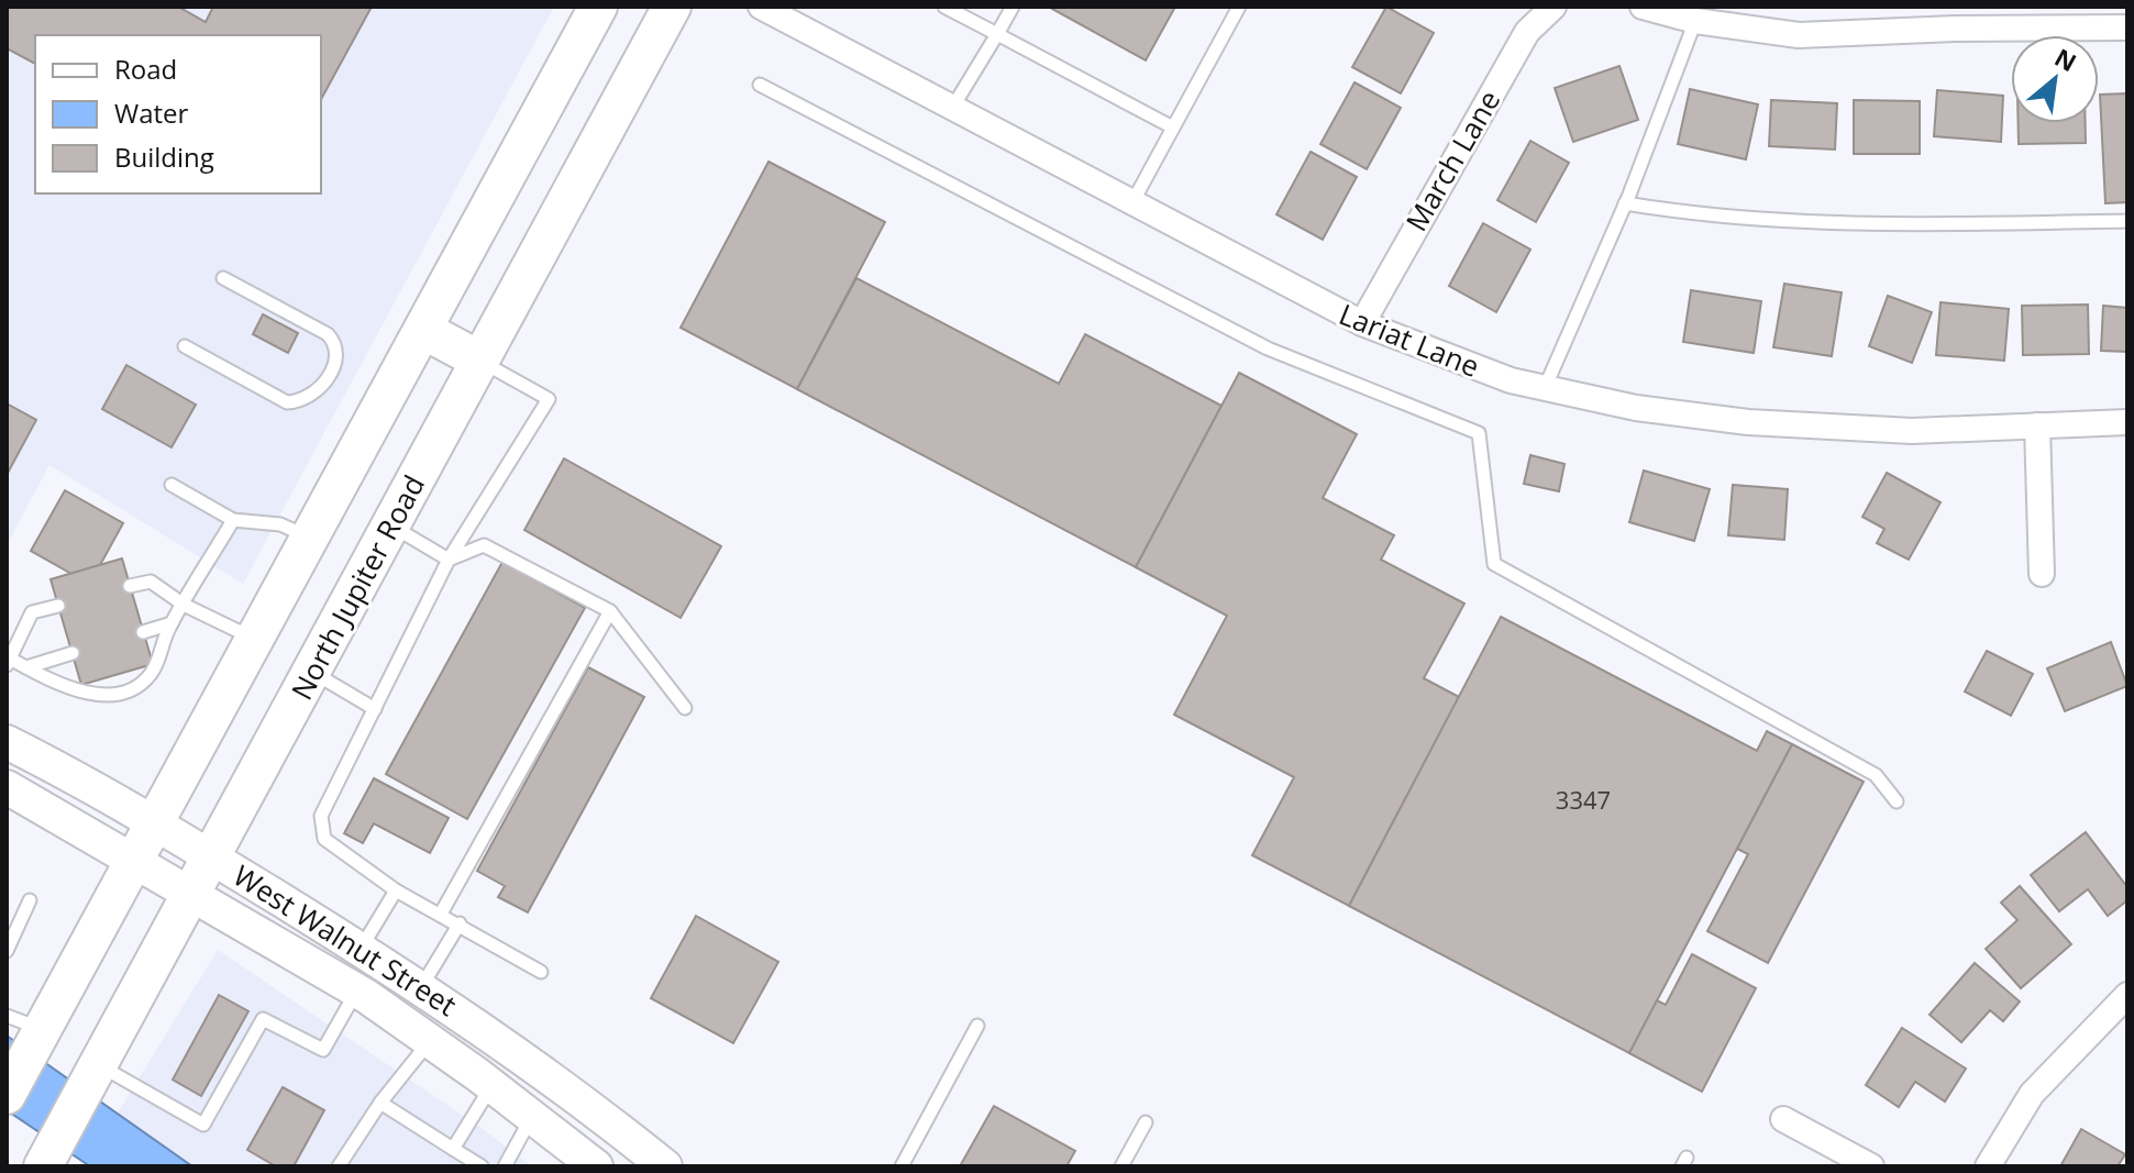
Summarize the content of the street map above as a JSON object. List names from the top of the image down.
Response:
{
  "streets": {
    "main road": ["North Jupiter Road", "West Walnut Street"],
    "street": ["March Lane", "Lariat Lane"]
  },
  "crossings": [
    ["March Lane", "Lariat Lane"],
    ["North Jupiter Road", "West Walnut Street"]
  ],
  "house_numbers": ["3347"],
  "legend": ["Road", "Water", "Building"],
  "north": "top right"
}
